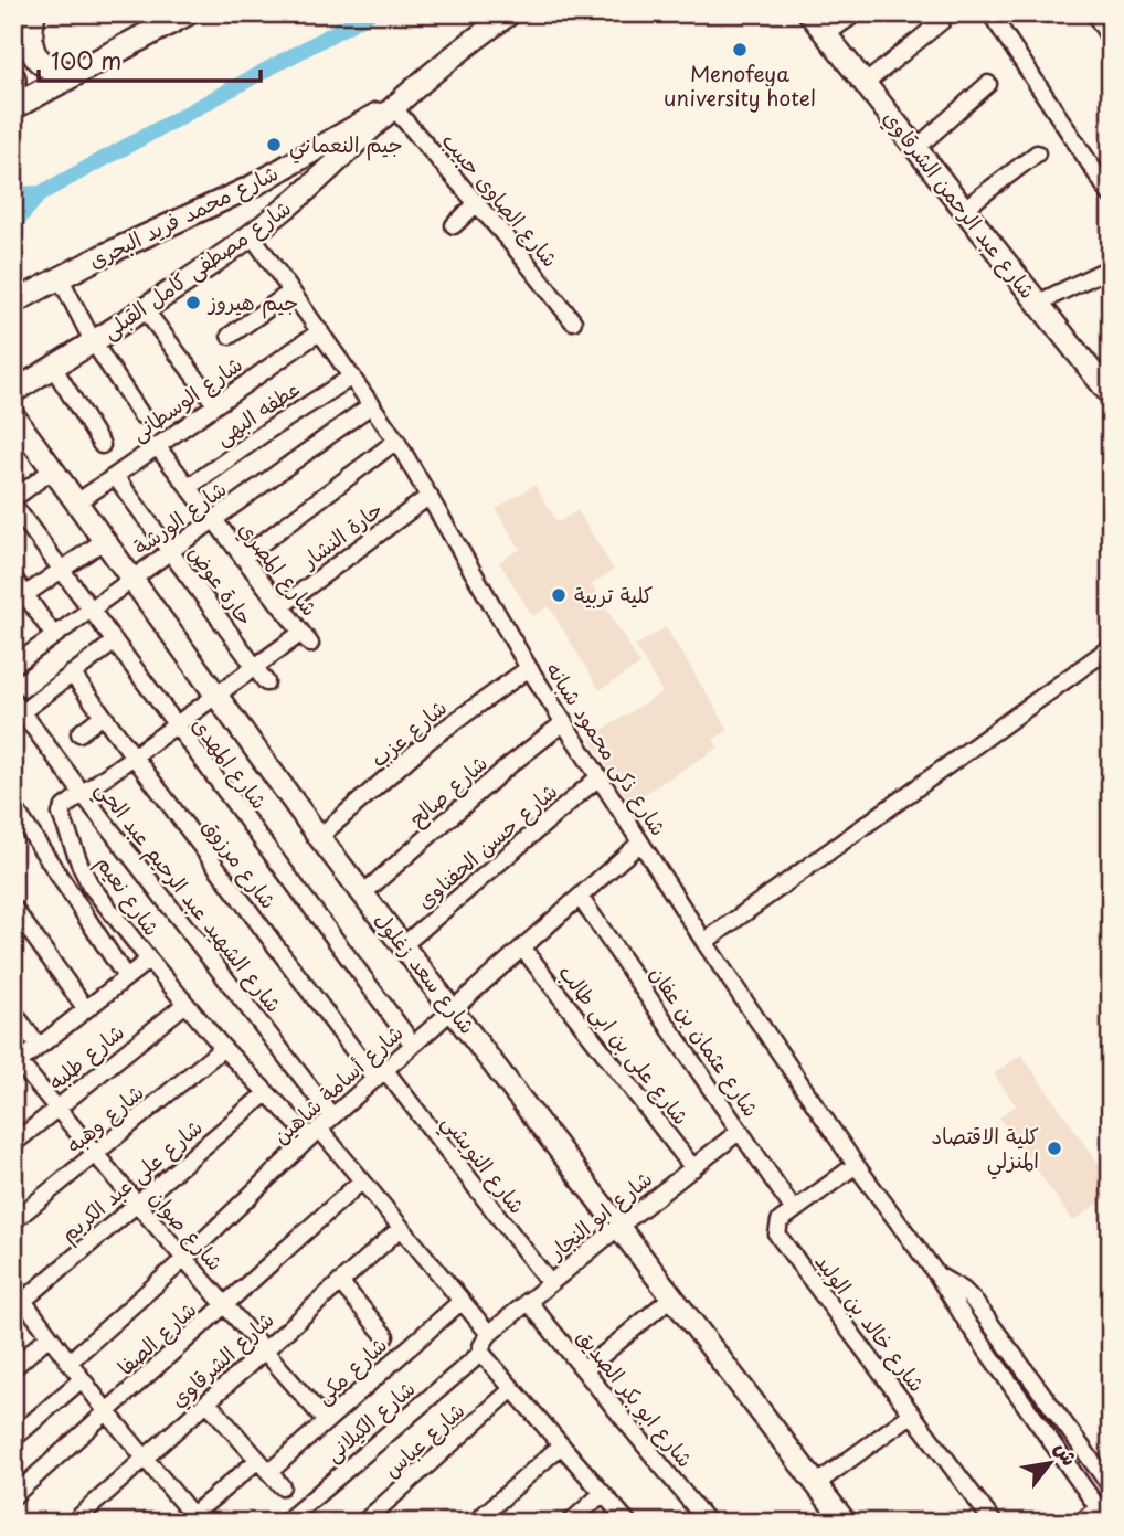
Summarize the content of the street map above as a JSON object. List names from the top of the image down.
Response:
{
  "streets": {
    "street": [
      "شارع الصاوى حبيب",
      "شارع عبد الرحمن الشرقاوي",
      "شارع محمد فريد البحرى",
      "شارع مصطفى كامل القبلى",
      "شارع الوسطانى",
      "عطفه البهى",
      "شارع الورشة",
      "حارة النشار",
      "شارع المصري",
      "حارة عوض",
      "شارع عزب",
      "شارع ذكى محمود شبانه",
      "شارع المهدى",
      "شارع صالح",
      "شارع حسن الحفناوى",
      "شارع مرزوق",
      "شارع نعيم",
      "شارع الشهيد عبد الرحيم عبد الحي",
      "شارع سعد زغلول",
      "شارع عثمان بن عفان",
      "شارع على بن ابى طالب",
      "شارع طلبه",
      "شارع أسامة شاهين",
      "شارع وهبه",
      "شارع النويشي",
      "شارع على عبد الكريم",
      "شارع ابو النجار",
      "شارع صوان",
      "شارع خالد بن الوليد",
      "شارع الصفا",
      "شارع الشرقاوي",
      "شارع مكى",
      "شارع ابو بكر الصديق",
      "شارع الكيلانى",
      "شارع عباس"
    ]
  },
  "crossings": [
    ["شارع الصاوى حبيب", "شارع محمد فريد البحرى"],
    ["شارع الصاوى حبيب", "شارع مصطفى كامل القبلى"],
    ["شارع محمد فريد البحرى", "شارع مصطفى كامل القبلى"],
    ["شارع مصطفى كامل القبلى", "شارع ذكى محمود شبانه"],
    ["شارع الوسطانى", "شارع المصري"],
    ["شارع الوسطانى", "حارة عوض"],
    ["شارع الوسطانى", "شارع ذكى محمود شبانه"],
    ["شارع الوسطانى", "شارع سعد زغلول"],
    ["عطفه البهى", "شارع المصري"],
    ["عطفه البهى", "شارع ذكى محمود شبانه"],
    ["شارع الورشة", "شارع المصري"],
    ["شارع الورشة", "حارة عوض"],
    ["شارع الورشة", "شارع ذكى محمود شبانه"],
    ["شارع الورشة", "شارع المهدى"],
    ["شارع الورشة", "شارع سعد زغلول"],
    ["حارة النشار", "شارع المصري"],
    ["حارة النشار", "شارع ذكى محمود شبانه"],
    ["شارع المصري", "شارع نعيم"],
    ["حارة عوض", "شارع نعيم"],
    ["شارع عزب", "شارع ذكى محمود شبانه"],
    ["شارع عزب", "شارع سعد زغلول"],
    ["شارع ذكى محمود شبانه", "شارع صالح"],
    ["شارع ذكى محمود شبانه", "شارع حسن الحفناوى"],
    ["شارع ذكى محمود شبانه", "شارع أسامة شاهين"],
    ["شارع المهدى", "شارع نعيم"],
    ["شارع المهدى", "شارع أسامة شاهين"],
    ["شارع صالح", "شارع سعد زغلول"],
    ["شارع حسن الحفناوى", "شارع سعد زغلول"],
    ["شارع مرزوق", "شارع نعيم"],
    ["شارع مرزوق", "شارع أسامة شاهين"],
    ["شارع مرزوق", "شارع النويشي"],
    ["شارع نعيم", "شارع الشهيد عبد الرحيم عبد الحي"],
    ["شارع نعيم", "شارع سعد زغلول"],
    ["شارع نعيم", "شارع طلبه"],
    ["شارع نعيم", "شارع أسامة شاهين"],
    ["شارع نعيم", "شارع وهبه"],
    ["شارع نعيم", "شارع على عبد الكريم"],
    ["شارع الشهيد عبد الرحيم عبد الحي", "شارع أسامة شاهين"],
    ["شارع سعد زغلول", "شارع أسامة شاهين"],
    ["شارع سعد زغلول", "شارع ابو النجار"],
    ["شارع عثمان بن عفان", "شارع أسامة شاهين"],
    ["شارع عثمان بن عفان", "شارع ابو النجار"],
    ["شارع عثمان بن عفان", "شارع خالد بن الوليد"],
    ["شارع على بن ابى طالب", "شارع أسامة شاهين"],
    ["شارع على بن ابى طالب", "شارع ابو النجار"],
    ["شارع طلبه", "شارع صوان"],
    ["شارع أسامة شاهين", "شارع النويشي"],
    ["شارع أسامة شاهين", "شارع صوان"],
    ["شارع وهبه", "شارع صوان"],
    ["شارع النويشي", "شارع ابو النجار"],
    ["شارع على عبد الكريم", "شارع صوان"],
    ["شارع ابو النجار", "شارع ابو بكر الصديق"],
    ["شارع صوان", "شارع الصفا"],
    ["شارع صوان", "شارع الشرقاوي"],
    ["شارع صوان", "شارع مكى"]
  ],
  "places": [
    "Menofeya university hotel",
    "جيم النعماني",
    "جيم هيروز",
    "كلية تربية",
    "كلية الاقتصاد المنزلي"
  ],
  "scale_bar": "100 m",
  "north": "top right"
}
